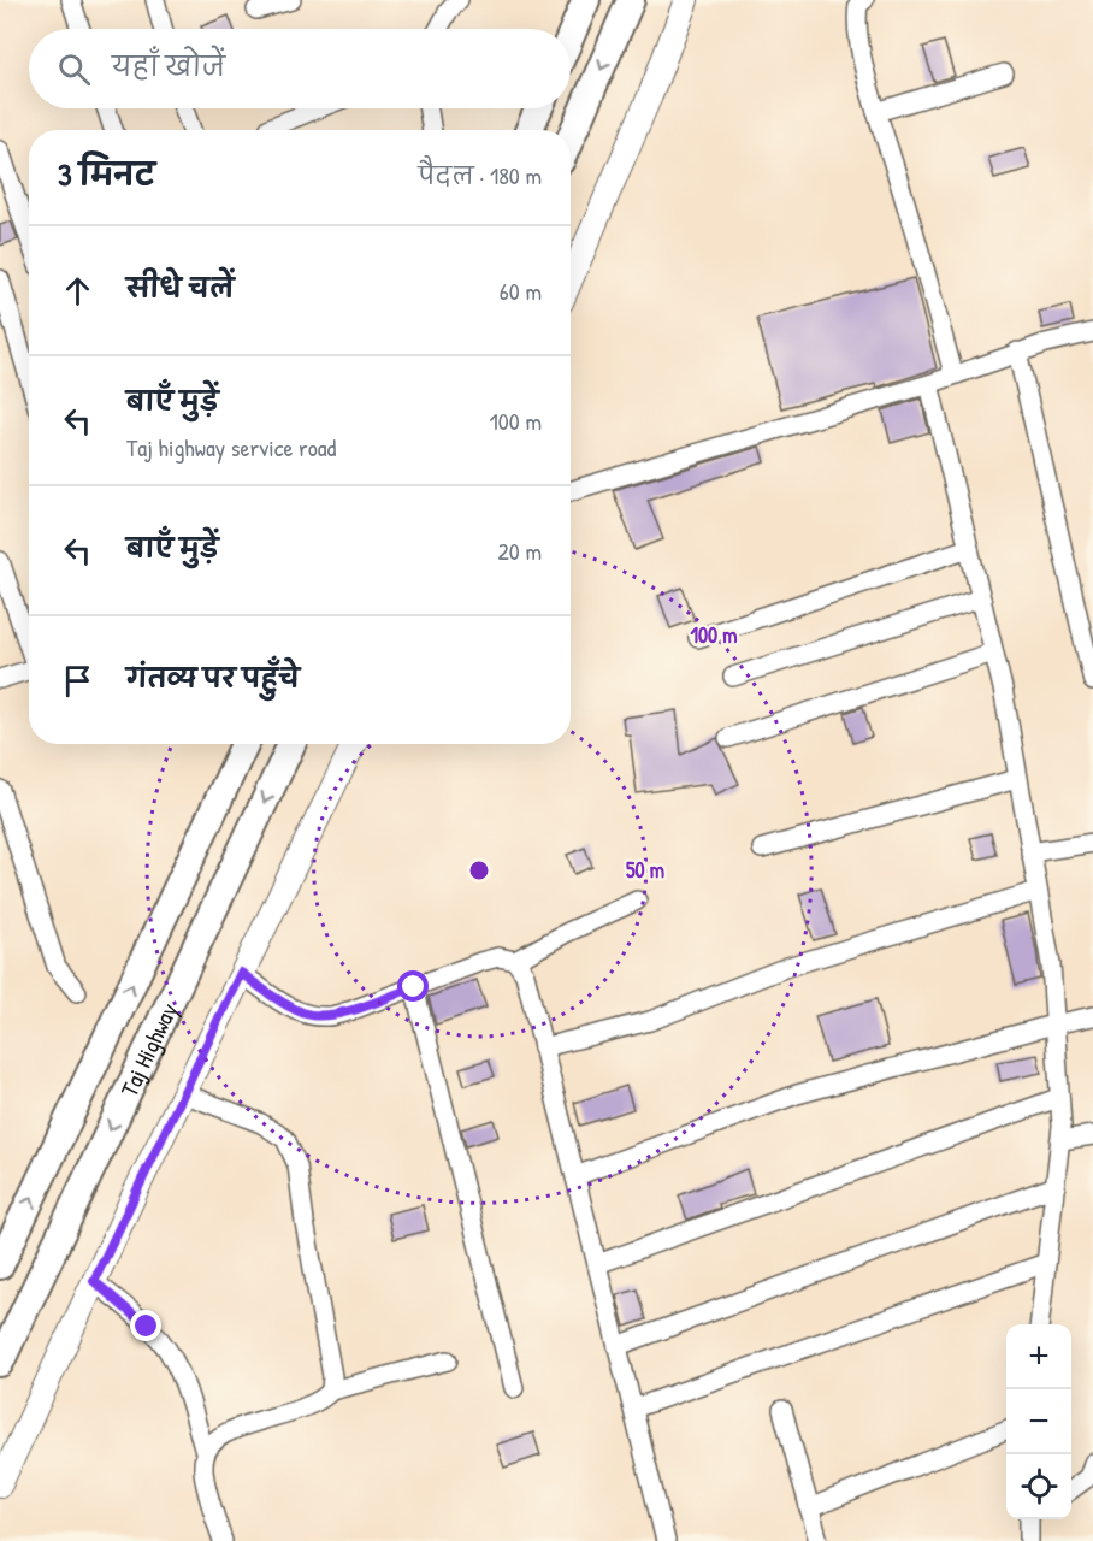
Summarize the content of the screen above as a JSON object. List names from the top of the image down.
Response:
{
  "streets": {
    "main road": ["Taj Highway"]
  },
  "page": {
    "search": "यहाँ खोजें",
    "heading": ["3 मिनट", "पैदल · 180 m"],
    "list": [
      ["सीधे चलें", "60 m"],
      ["बाएँ मुड़ें", "Taj highway service road", "100 m"],
      ["बाएँ मुड़ें", "20 m"],
      "गंतव्य पर पहुँचे"
    ],
    "map_buttons": ["+", "−"]
  },
  "rings": ["100 m", "50 m"]
}
